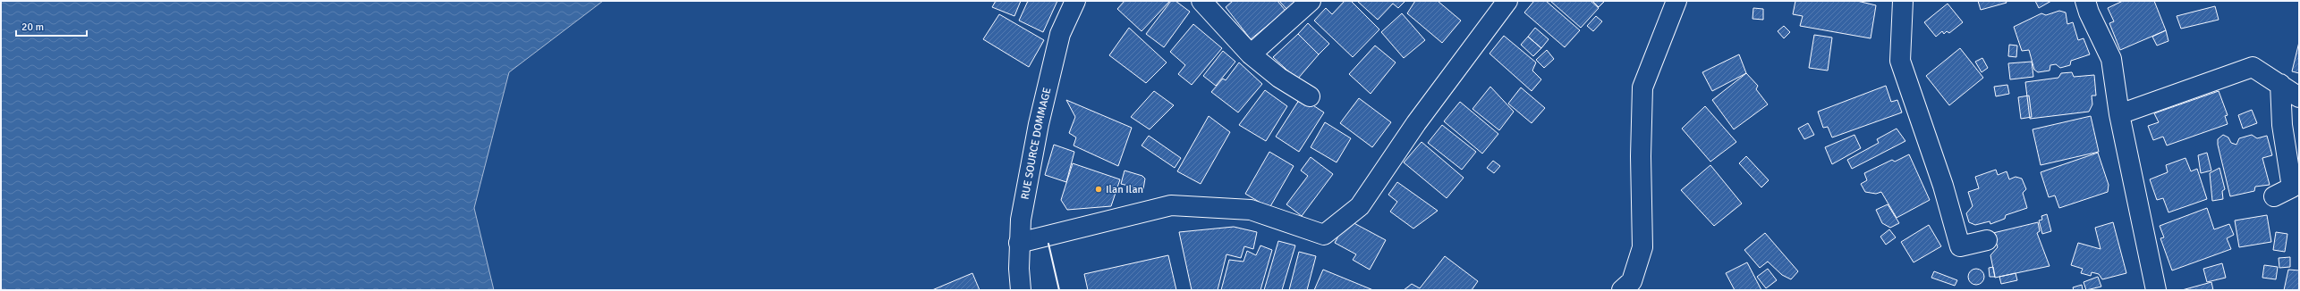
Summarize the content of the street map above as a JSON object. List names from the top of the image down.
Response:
{
  "streets": {
    "street": ["RUE SOURCE DOMMAGE"]
  },
  "places": ["Ilan Ilan"],
  "scale_bar": "20 m"
}
